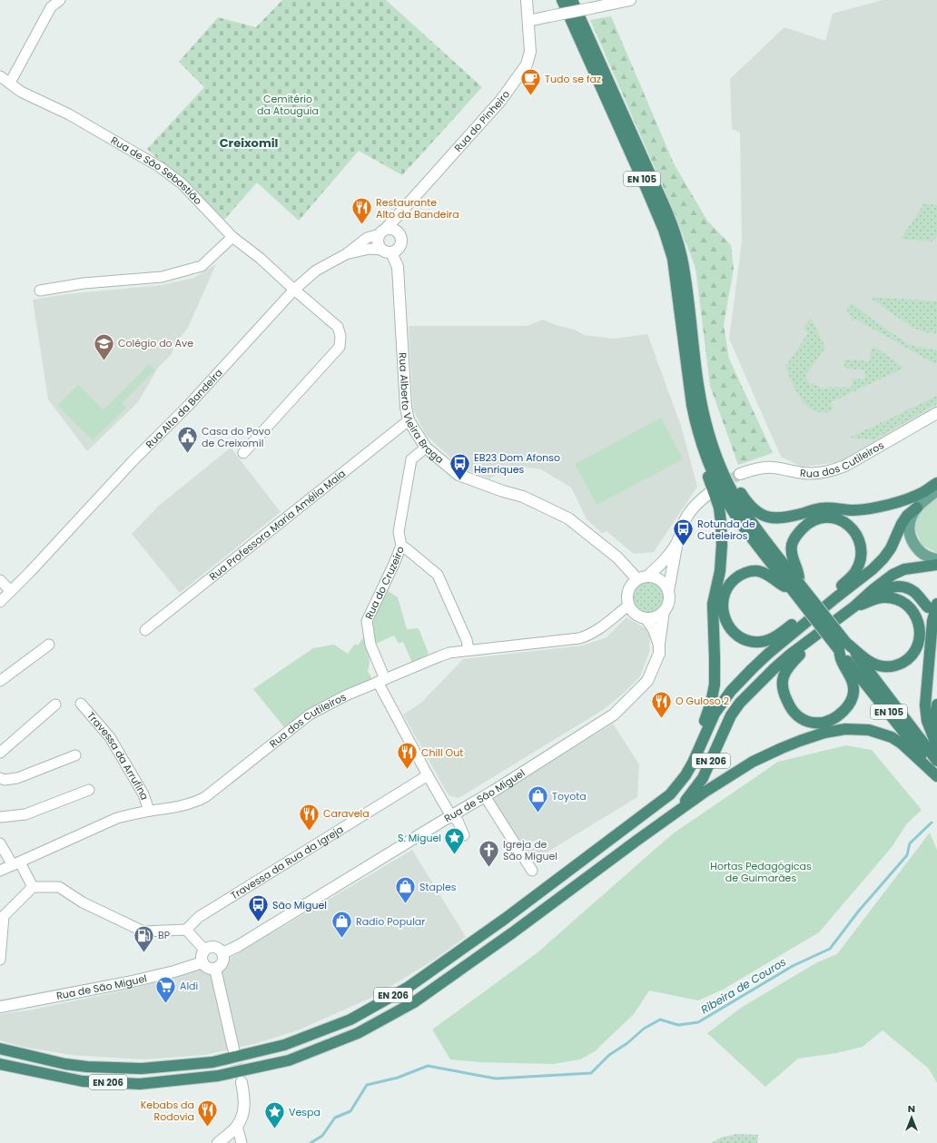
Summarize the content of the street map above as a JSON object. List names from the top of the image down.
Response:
{
  "streets": {
    "highway": ["EN 105", "EN 206"],
    "main road": [
      "Rua do Pinheiro",
      "Rua Alberto Vieira Braga",
      "Rua dos Cutileiros",
      "Rua de São Miguel"
    ],
    "street": [
      "Rua de São Sebastião",
      "Rua Alto da Bandeira",
      "Rua Professora Maria Amélia Maia",
      "Rua do Cruzeiro",
      "Travessa da Arrufina",
      "Travessa da Rua da Igreja"
    ]
  },
  "crossings": [
    ["Rua do Pinheiro", "Rua Alberto Vieira Braga"],
    ["Rua do Pinheiro", "Rua Alto da Bandeira"],
    ["Rua de São Sebastião", "Rua Alto da Bandeira"],
    ["Rua Alberto Vieira Braga", "Rua Alto da Bandeira"],
    ["Rua Alberto Vieira Braga", "Rua dos Cutileiros"],
    ["Rua Alberto Vieira Braga", "Rua Professora Maria Amélia Maia"],
    ["Rua Alberto Vieira Braga", "Rua do Cruzeiro"],
    ["Rua Alberto Vieira Braga", "Rua de São Miguel"],
    ["Rua dos Cutileiros", "Rua do Cruzeiro"],
    ["Rua dos Cutileiros", "Travessa da Arrufina"],
    ["Rua dos Cutileiros", "Rua de São Miguel"],
    ["Rua do Cruzeiro", "Rua de São Miguel"],
    ["Rua do Cruzeiro", "Travessa da Rua da Igreja"]
  ],
  "districts": ["Creixomil"],
  "water": ["Ribeira de Couros"],
  "parks": ["Cemitério da Atouguia", "Hortas Pedagógicas de Guimarães"],
  "places": {
    "cafe": ["Tudo se faz"],
    "restaurant": [
      "Restaurante Alto da Bandeira",
      "O Guloso 2",
      "Chill Out",
      "Caravela",
      "Kebabs da Rodovia"
    ],
    "school or university": ["Colégio do Ave"],
    "public building": ["Casa do Povo de Creixomil"],
    "bus stop": ["EB23 Dom Afonso Henriques", "Rotunda de Cuteleiros", "São Miguel"],
    "shop": ["Toyota", "Staples", "Radio Popular"],
    "place": ["S. Miguel", "Vespa"],
    "church": ["Igreja de São Miguel"],
    "fuel station": ["BP"],
    "supermarket": ["Aldi"]
  },
  "north": "top"
}
